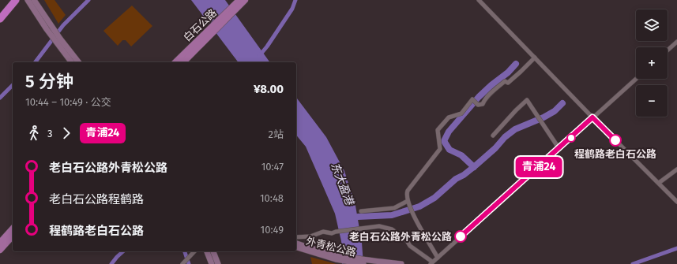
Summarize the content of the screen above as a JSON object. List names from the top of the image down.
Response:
{
  "streets": {
    "main road": ["白石公路", "外青松公路"]
  },
  "water": ["东大盈港"],
  "places": ["程鹤路老白石公路", "老白石公路外青松公路"],
  "lines": ["bus line 青浦24"],
  "page": {
    "on_map": "青浦24",
    "map_buttons": ["+", "−"],
    "heading": ["5 分钟", "10:44 – 10:49 · 公交", "¥8.00"],
    "legs": ["3", "青浦24", "2站"],
    "list": [
      {
        "name": "老白石公路外青松公路",
        "value": "10:47"
      },
      {
        "name": "老白石公路程鹤路",
        "value": "10:48"
      },
      {
        "name": "程鹤路老白石公路",
        "value": "10:49"
      }
    ]
  }
}
